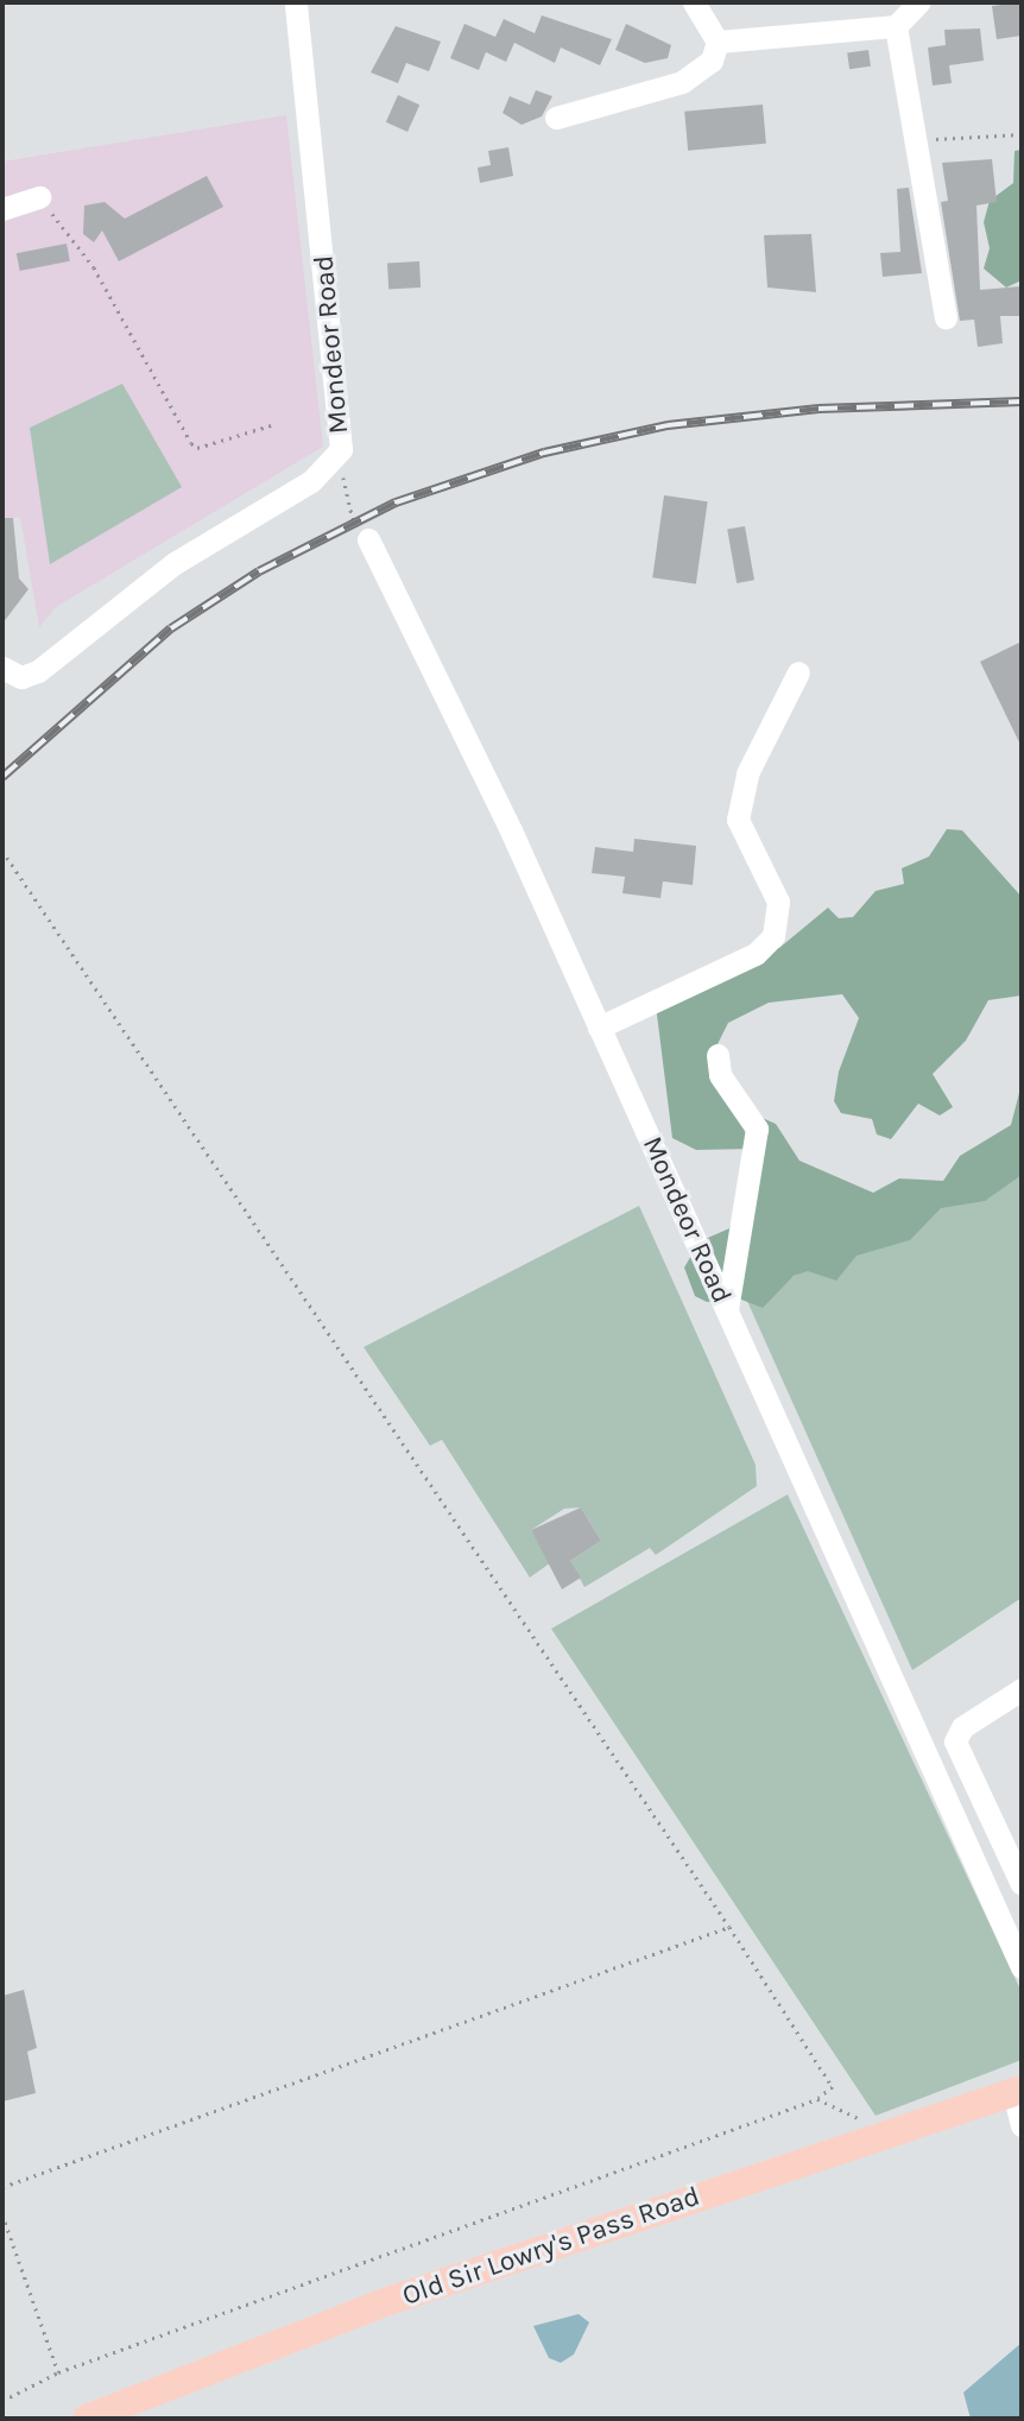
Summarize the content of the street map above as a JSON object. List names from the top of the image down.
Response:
{
  "streets": {
    "main road": ["Old Sir Lowry's Pass Road"],
    "street": ["Mondeor Road"]
  }
}
